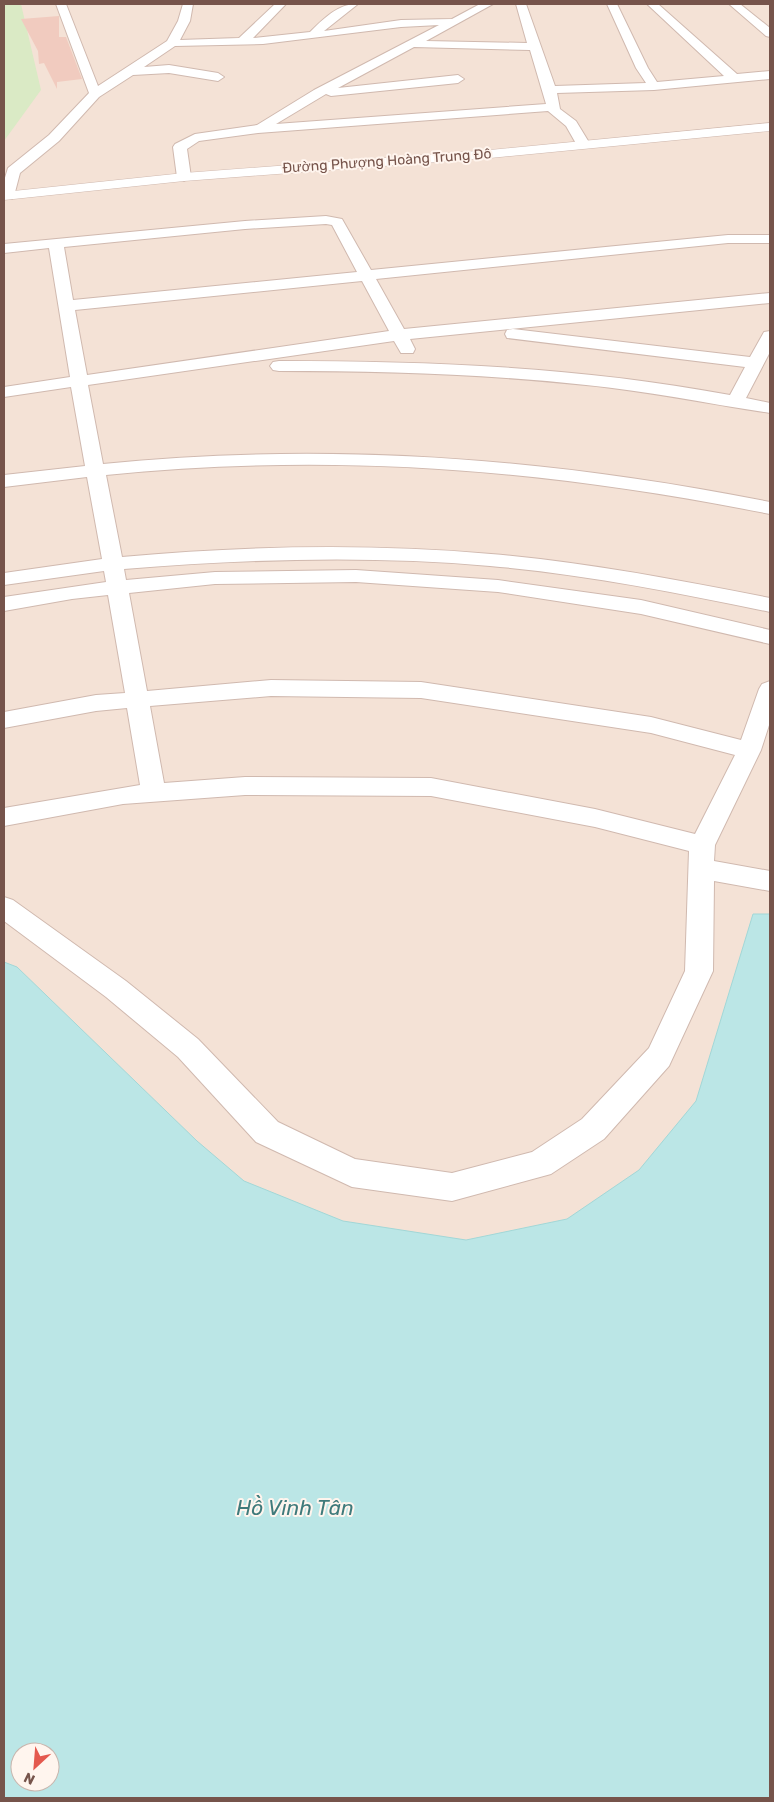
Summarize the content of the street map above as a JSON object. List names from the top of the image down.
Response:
{
  "streets": {
    "street": ["Đường Phượng Hoàng Trung Đô"]
  },
  "water": ["Hồ Vinh Tân"],
  "north": "bottom left"
}
